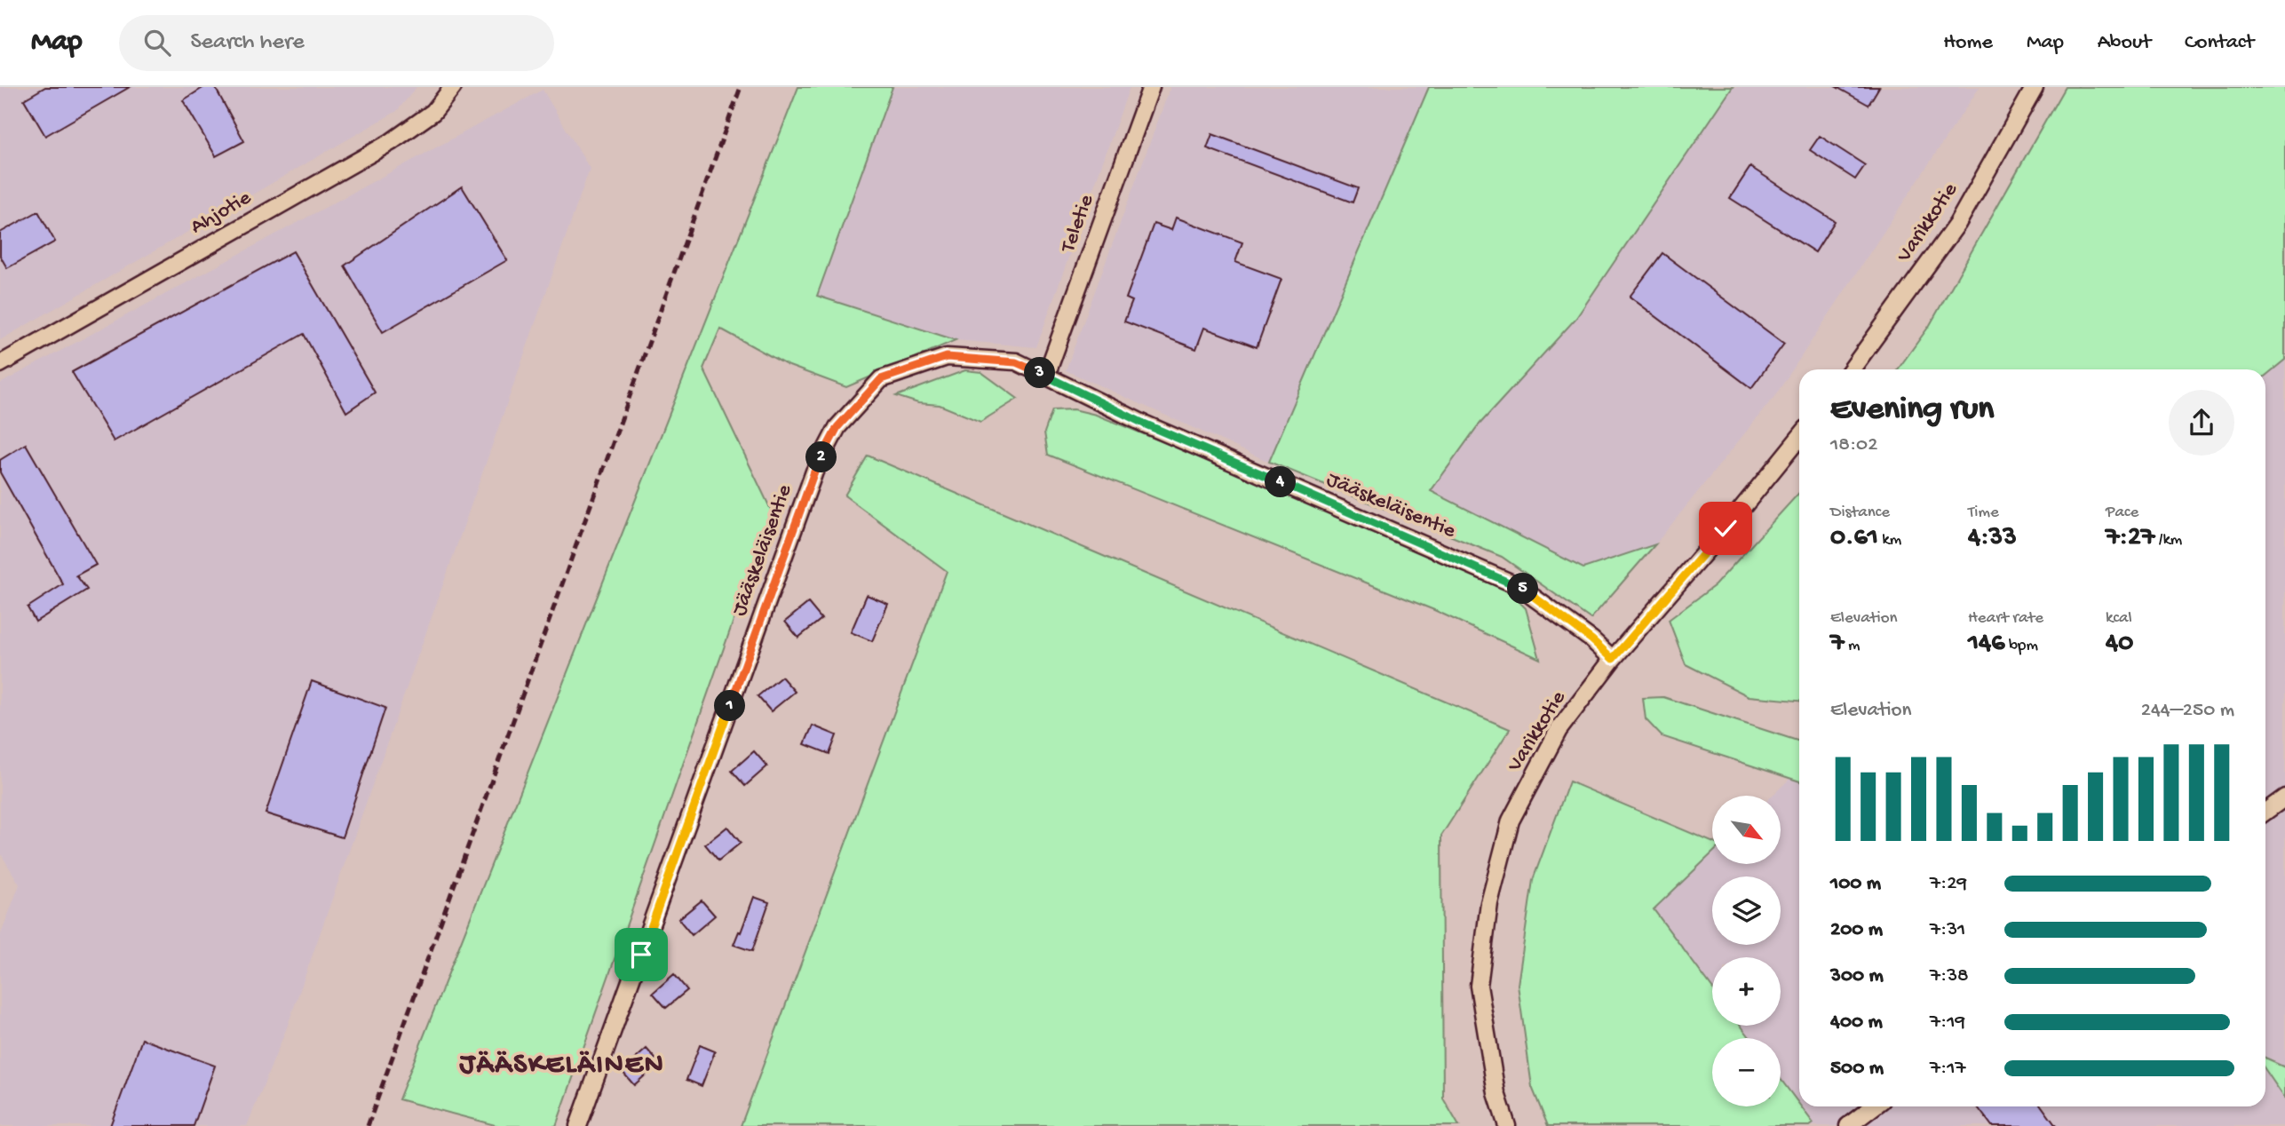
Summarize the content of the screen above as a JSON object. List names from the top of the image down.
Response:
{
  "streets": {
    "street": [
      "Ahjotie",
      "Varikkotie",
      "Teletie",
      "Jääskeläisentie"
    ]
  },
  "crossings": [
    ["Varikkotie", "Jääskeläisentie"],
    ["Teletie", "Jääskeläisentie"]
  ],
  "districts": ["JÄÄSKELÄINEN"],
  "north": "bottom right",
  "page": {
    "header": "Map",
    "search": "Search here",
    "nav": [
      "Home",
      "Map",
      "About",
      "Contact"
    ],
    "pins": [
      "3",
      "2",
      "4",
      "5",
      "1"
    ],
    "heading": ["Evening run", "18:02"],
    "stats": [
      ["Distance", "0.61 km"],
      ["Time", "4:33"],
      ["Pace", "7:27 /km"],
      ["Elevation", "7 m"],
      ["Heart rate", "146 bpm"],
      ["kcal", "40"]
    ],
    "chart": ["Elevation", "244–250 m"],
    "map_buttons": ["+", "−"],
    "list": [
      {
        "name": "100 m",
        "note": "7:29"
      },
      {
        "name": "200 m",
        "note": "7:31"
      },
      {
        "name": "300 m",
        "note": "7:38"
      },
      {
        "name": "400 m",
        "note": "7:19"
      },
      {
        "name": "500 m",
        "note": "7:17"
      }
    ]
  }
}
